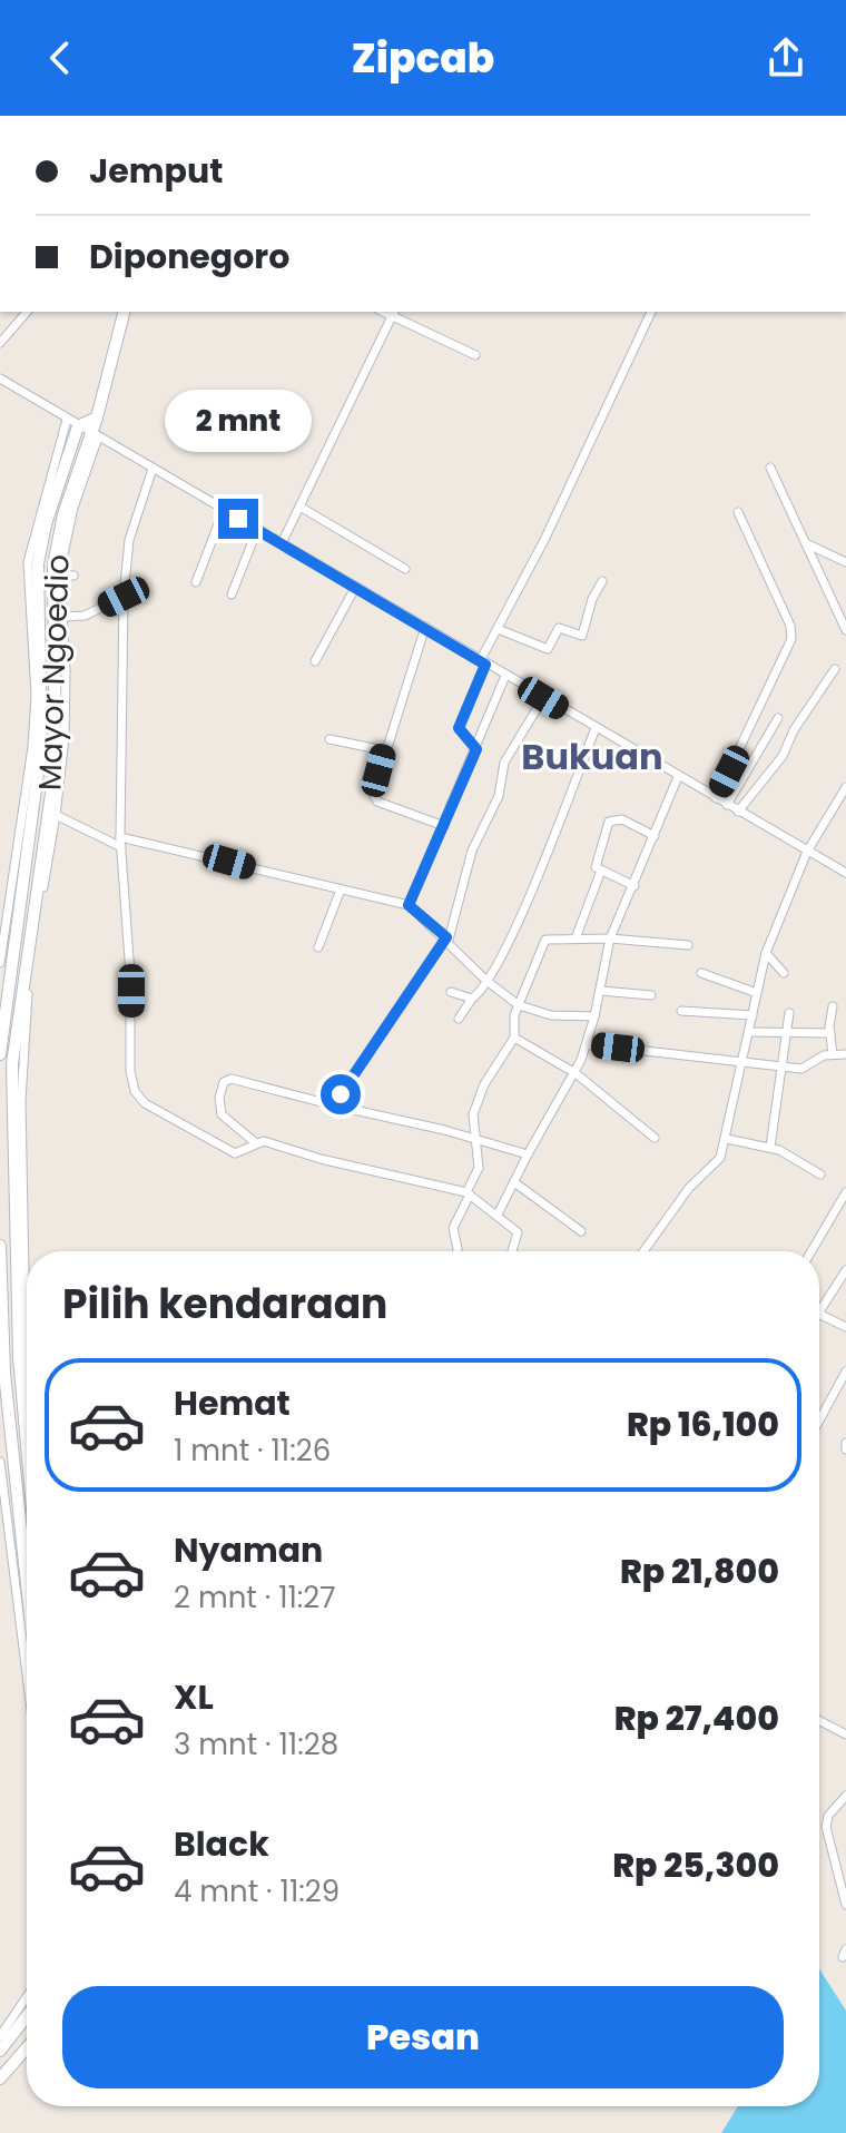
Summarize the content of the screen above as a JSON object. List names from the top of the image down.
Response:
{
  "streets": {
    "street": ["Mayor Ngoedio"]
  },
  "districts": ["Bukuan"],
  "page": {
    "header": "Zipcab",
    "banner": ["Jemput", "Diponegoro"],
    "bubble": "2 mnt",
    "heading": "Pilih kendaraan",
    "list": [
      {
        "name": "Hemat",
        "note": "1 mnt · 11:26",
        "value": "Rp 16,100"
      },
      {
        "name": "Nyaman",
        "note": "2 mnt · 11:27",
        "value": "Rp 21,800"
      },
      {
        "name": "XL",
        "note": "3 mnt · 11:28",
        "value": "Rp 27,400"
      },
      {
        "name": "Black",
        "note": "4 mnt · 11:29",
        "value": "Rp 25,300"
      }
    ],
    "buttons": "Pesan"
  }
}
